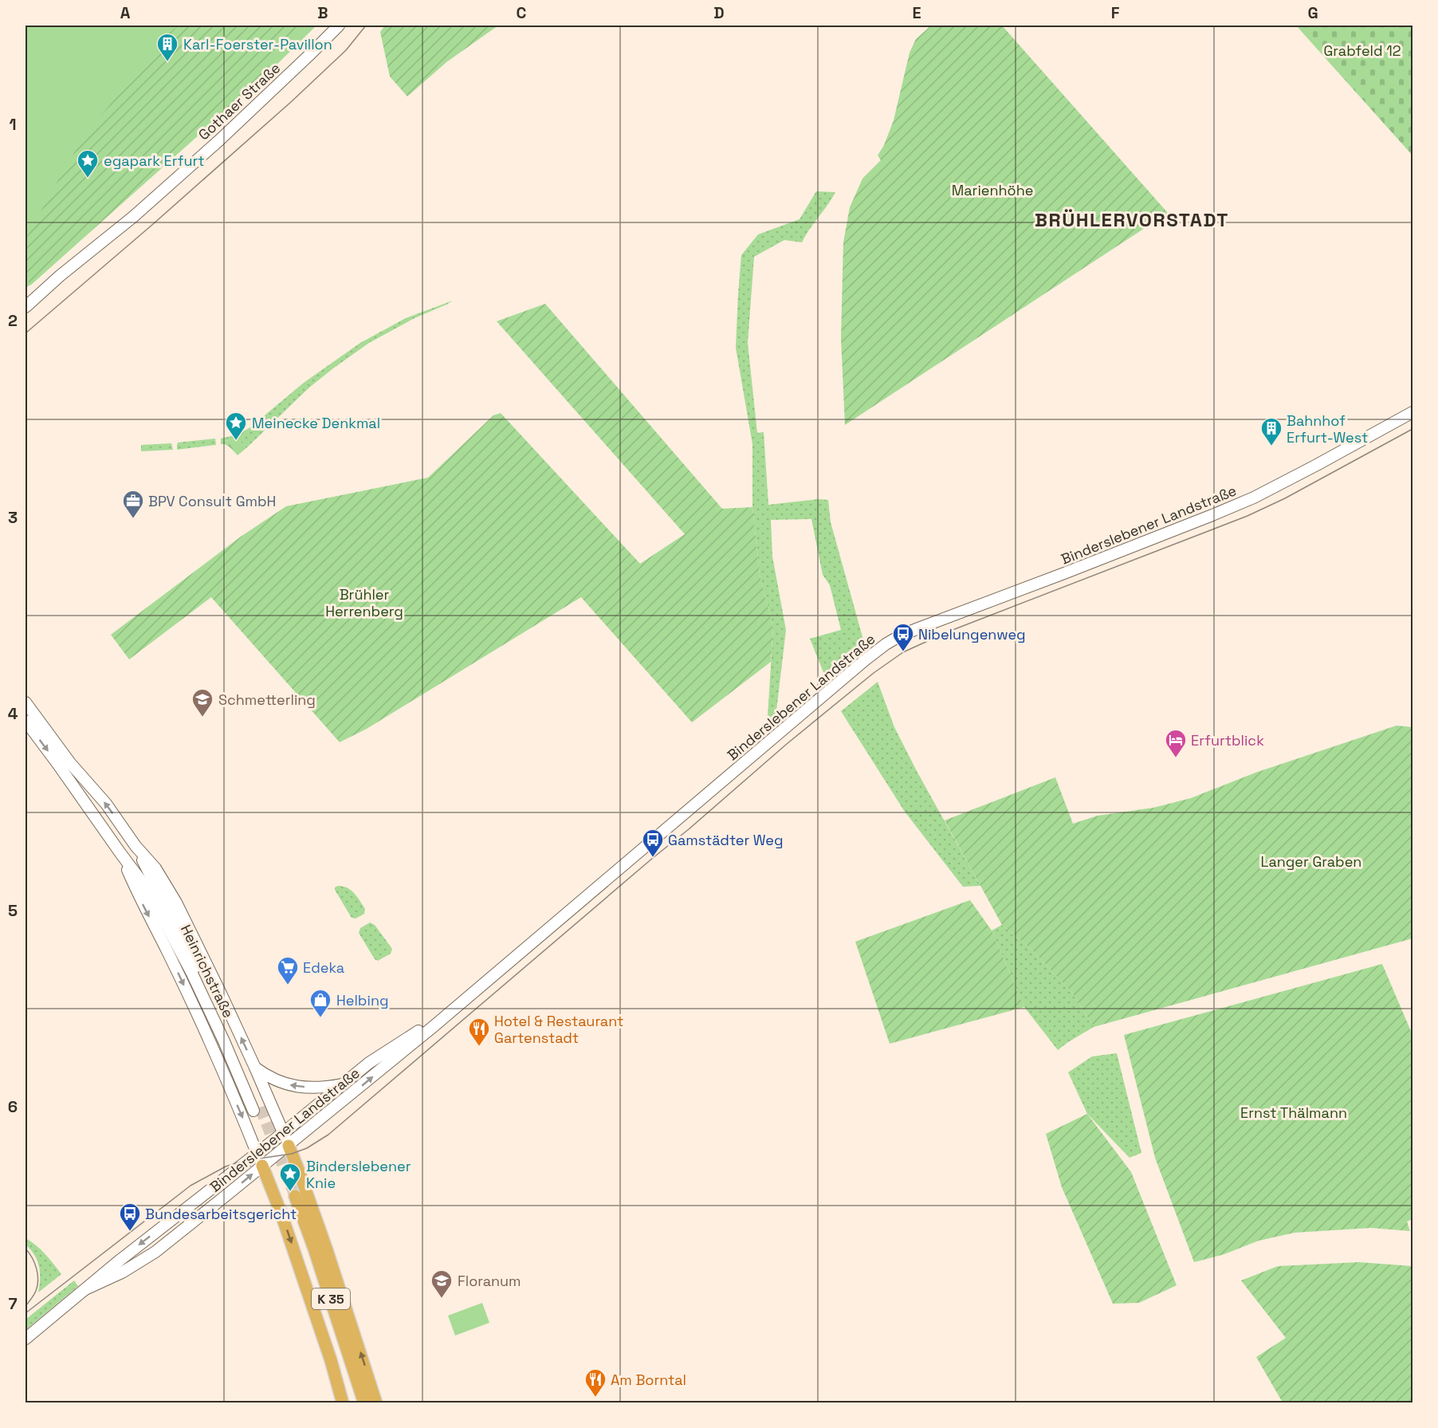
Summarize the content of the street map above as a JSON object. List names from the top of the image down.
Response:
{
  "streets": {
    "highway": ["K 35"],
    "main road": ["Gothaer Straße", "Binderslebener Landstraße", "Heinrichstraße"]
  },
  "crossings": [
    ["Binderslebener Landstraße", "Heinrichstraße"],
    ["Binderslebener Landstraße", "K 35"],
    ["Heinrichstraße", "K 35"]
  ],
  "districts": ["BRÜHLERVORSTADT"],
  "parks": [
    "Grabfeld 12",
    "Marienhöhe",
    "Brühler Herrenberg",
    "Langer Graben",
    "Ernst Thälmann"
  ],
  "places": {
    "building": ["Karl-Foerster-Pavillon", "Bahnhof Erfurt-West"],
    "place": ["egapark Erfurt", "Meinecke Denkmal", "Binderslebener Knie"],
    "office": ["BPV Consult GmbH"],
    "bus stop": ["Nibelungenweg", "Gamstädter Weg", "Bundesarbeitsgericht"],
    "school or university": ["Schmetterling", "Floranum"],
    "hotel": ["Erfurtblick"],
    "supermarket": ["Edeka"],
    "shop": ["Helbing"],
    "restaurant": ["Hotel & Restaurant Gartenstadt", "Am Borntal"]
  },
  "grid": {
    "columns": [
      "A",
      "B",
      "C",
      "D",
      "E",
      "F",
      "G"
    ],
    "rows": [
      "1",
      "2",
      "3",
      "4",
      "5",
      "6",
      "7"
    ]
  }
}
